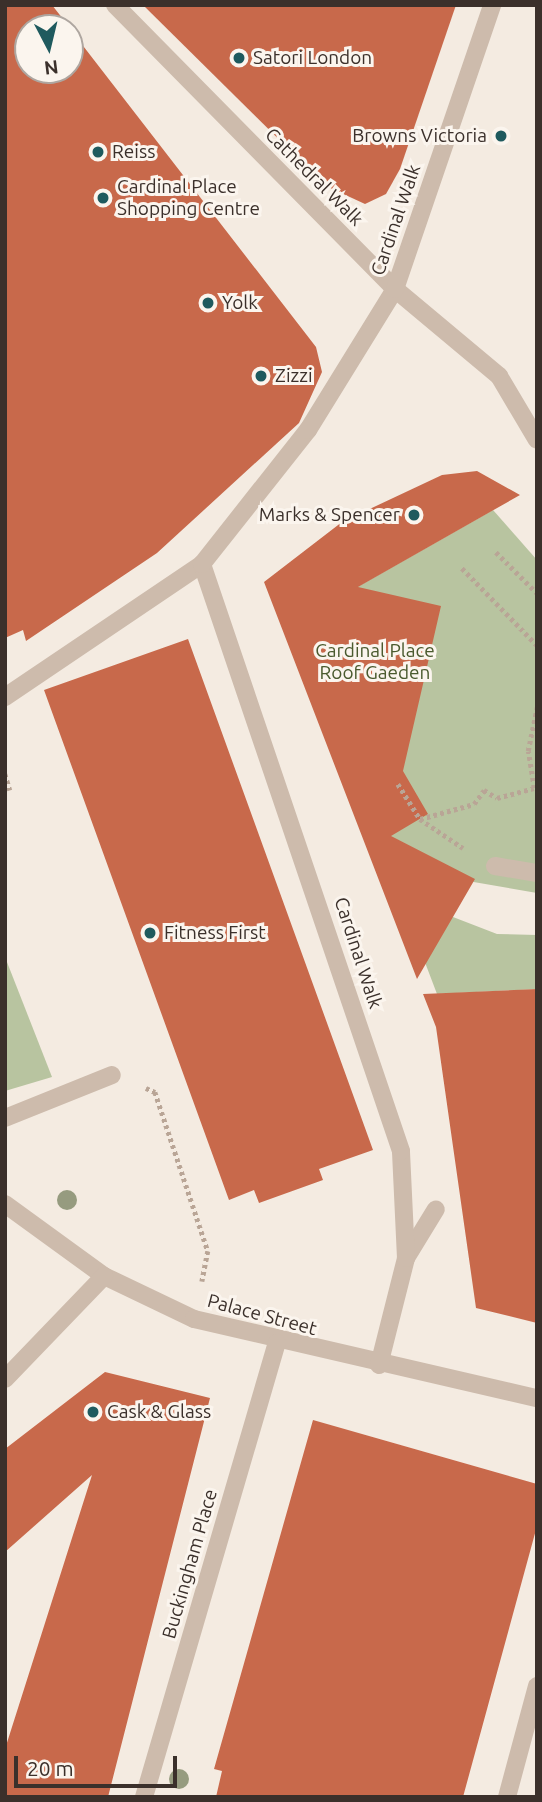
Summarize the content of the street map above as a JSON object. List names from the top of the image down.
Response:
{
  "streets": {
    "street": [
      "Cathedral Walk",
      "Cardinal Walk",
      "Palace Street",
      "Buckingham Place"
    ]
  },
  "crossings": [
    ["Cathedral Walk", "Cardinal Walk"],
    ["Cardinal Walk", "Palace Street"],
    ["Palace Street", "Buckingham Place"]
  ],
  "parks": ["Cardinal Place Roof Gaeden"],
  "places": [
    "Satori London",
    "Browns Victoria",
    "Reiss",
    "Cardinal Place Shopping Centre",
    "Yolk",
    "Zizzi",
    "Marks & Spencer",
    "Fitness First",
    "Cask & Glass"
  ],
  "scale_bar": "20 m",
  "north": "bottom"
}
